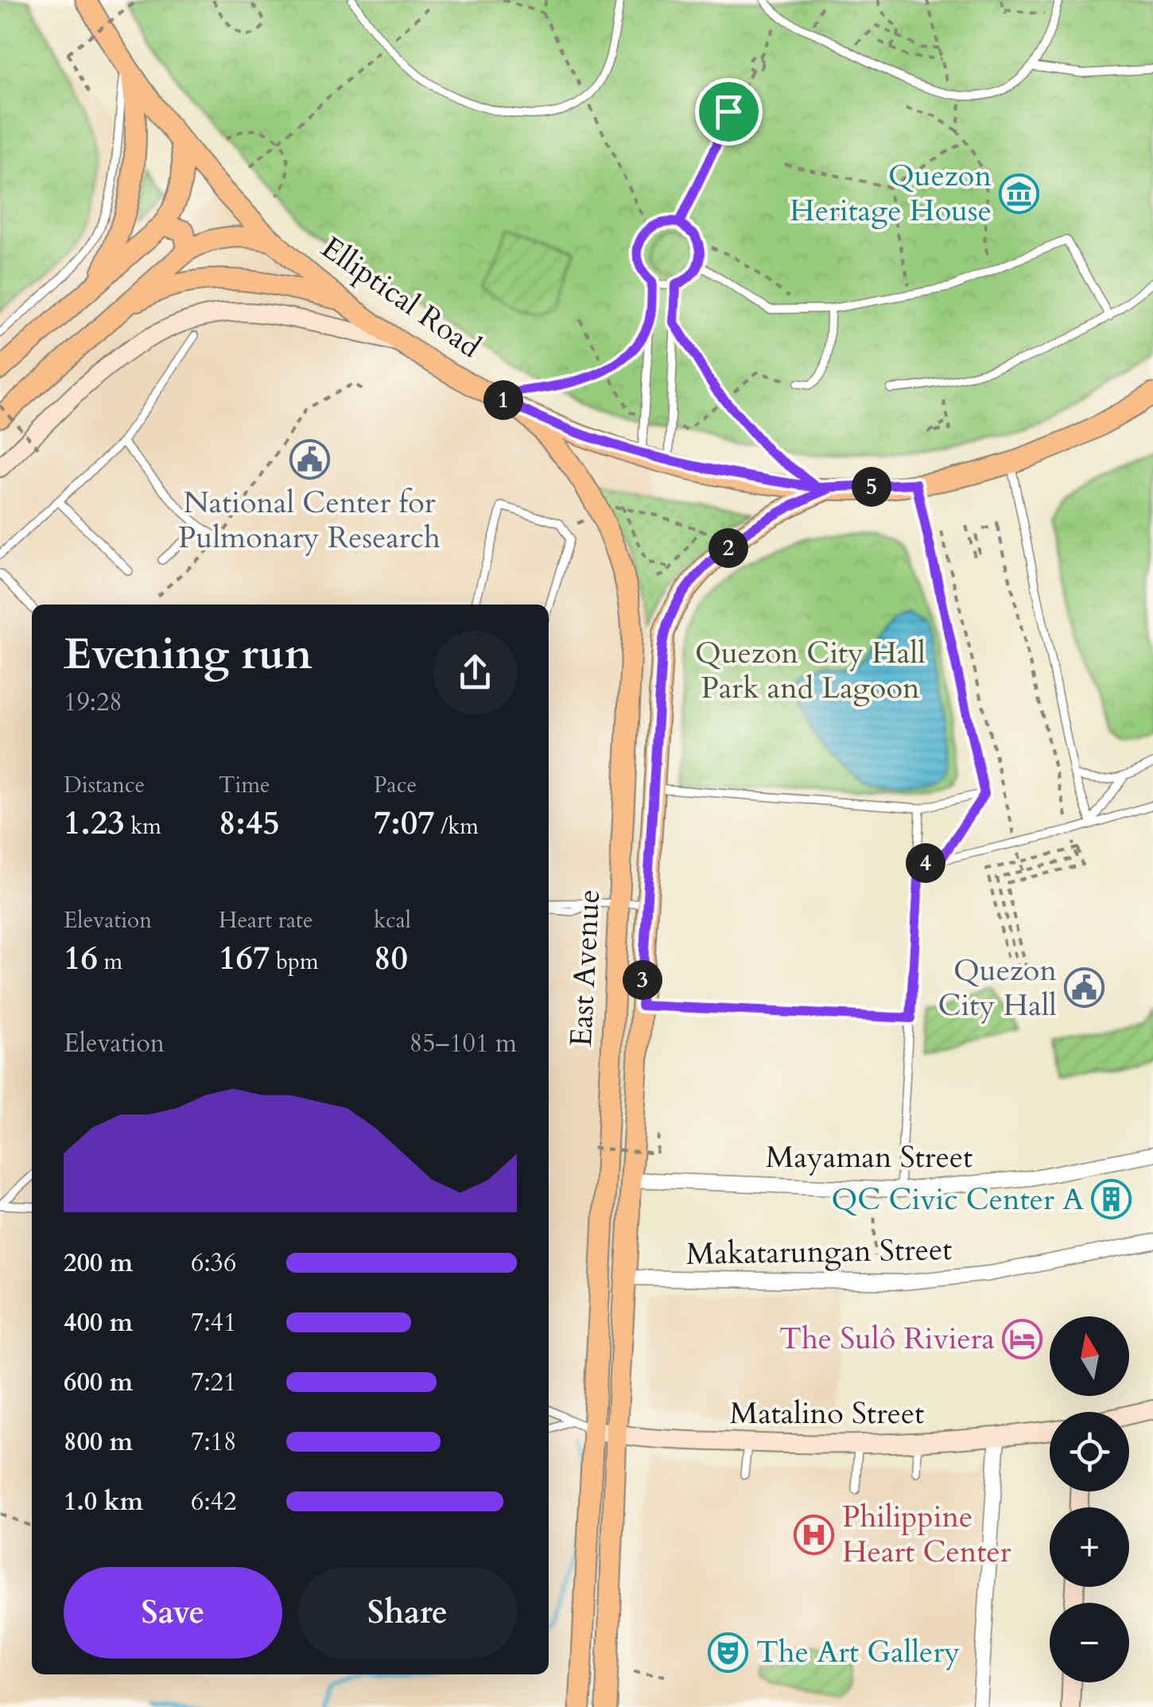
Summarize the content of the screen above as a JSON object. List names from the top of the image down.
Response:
{
  "streets": {
    "main road": ["Elliptical Road", "East Avenue"],
    "street": ["Mayaman Street", "Makatarungan Street", "Matalino Street"]
  },
  "crossings": [
    ["Elliptical Road", "East Avenue"],
    ["East Avenue", "Mayaman Street"],
    ["East Avenue", "Makatarungan Street"],
    ["East Avenue", "Matalino Street"]
  ],
  "parks": ["Quezon City Hall Park and Lagoon"],
  "places": {
    "museum": ["Quezon Heritage House"],
    "public building": ["National Center for Pulmonary Research", "Quezon City Hall"],
    "building": ["QC Civic Center A"],
    "hotel": ["The Sulô Riviera"],
    "hospital": ["Philippine Heart Center"],
    "theatre": ["The Art Gallery"]
  },
  "north": "top",
  "page": {
    "pins": [
      "1",
      "5",
      "2",
      "4",
      "3"
    ],
    "heading": ["Evening run", "19:28"],
    "stats": [
      ["Distance", "1.23 km"],
      ["Time", "8:45"],
      ["Pace", "7:07 /km"],
      ["Elevation", "16 m"],
      ["Heart rate", "167 bpm"],
      ["kcal", "80"]
    ],
    "chart": ["Elevation", "85–101 m"],
    "list": [
      {
        "name": "200 m",
        "note": "6:36"
      },
      {
        "name": "400 m",
        "note": "7:41"
      },
      {
        "name": "600 m",
        "note": "7:21"
      },
      {
        "name": "800 m",
        "note": "7:18"
      },
      {
        "name": "1.0 km",
        "note": "6:42"
      }
    ],
    "map_buttons": ["+", "−"],
    "buttons": ["Save", "Share"]
  }
}
